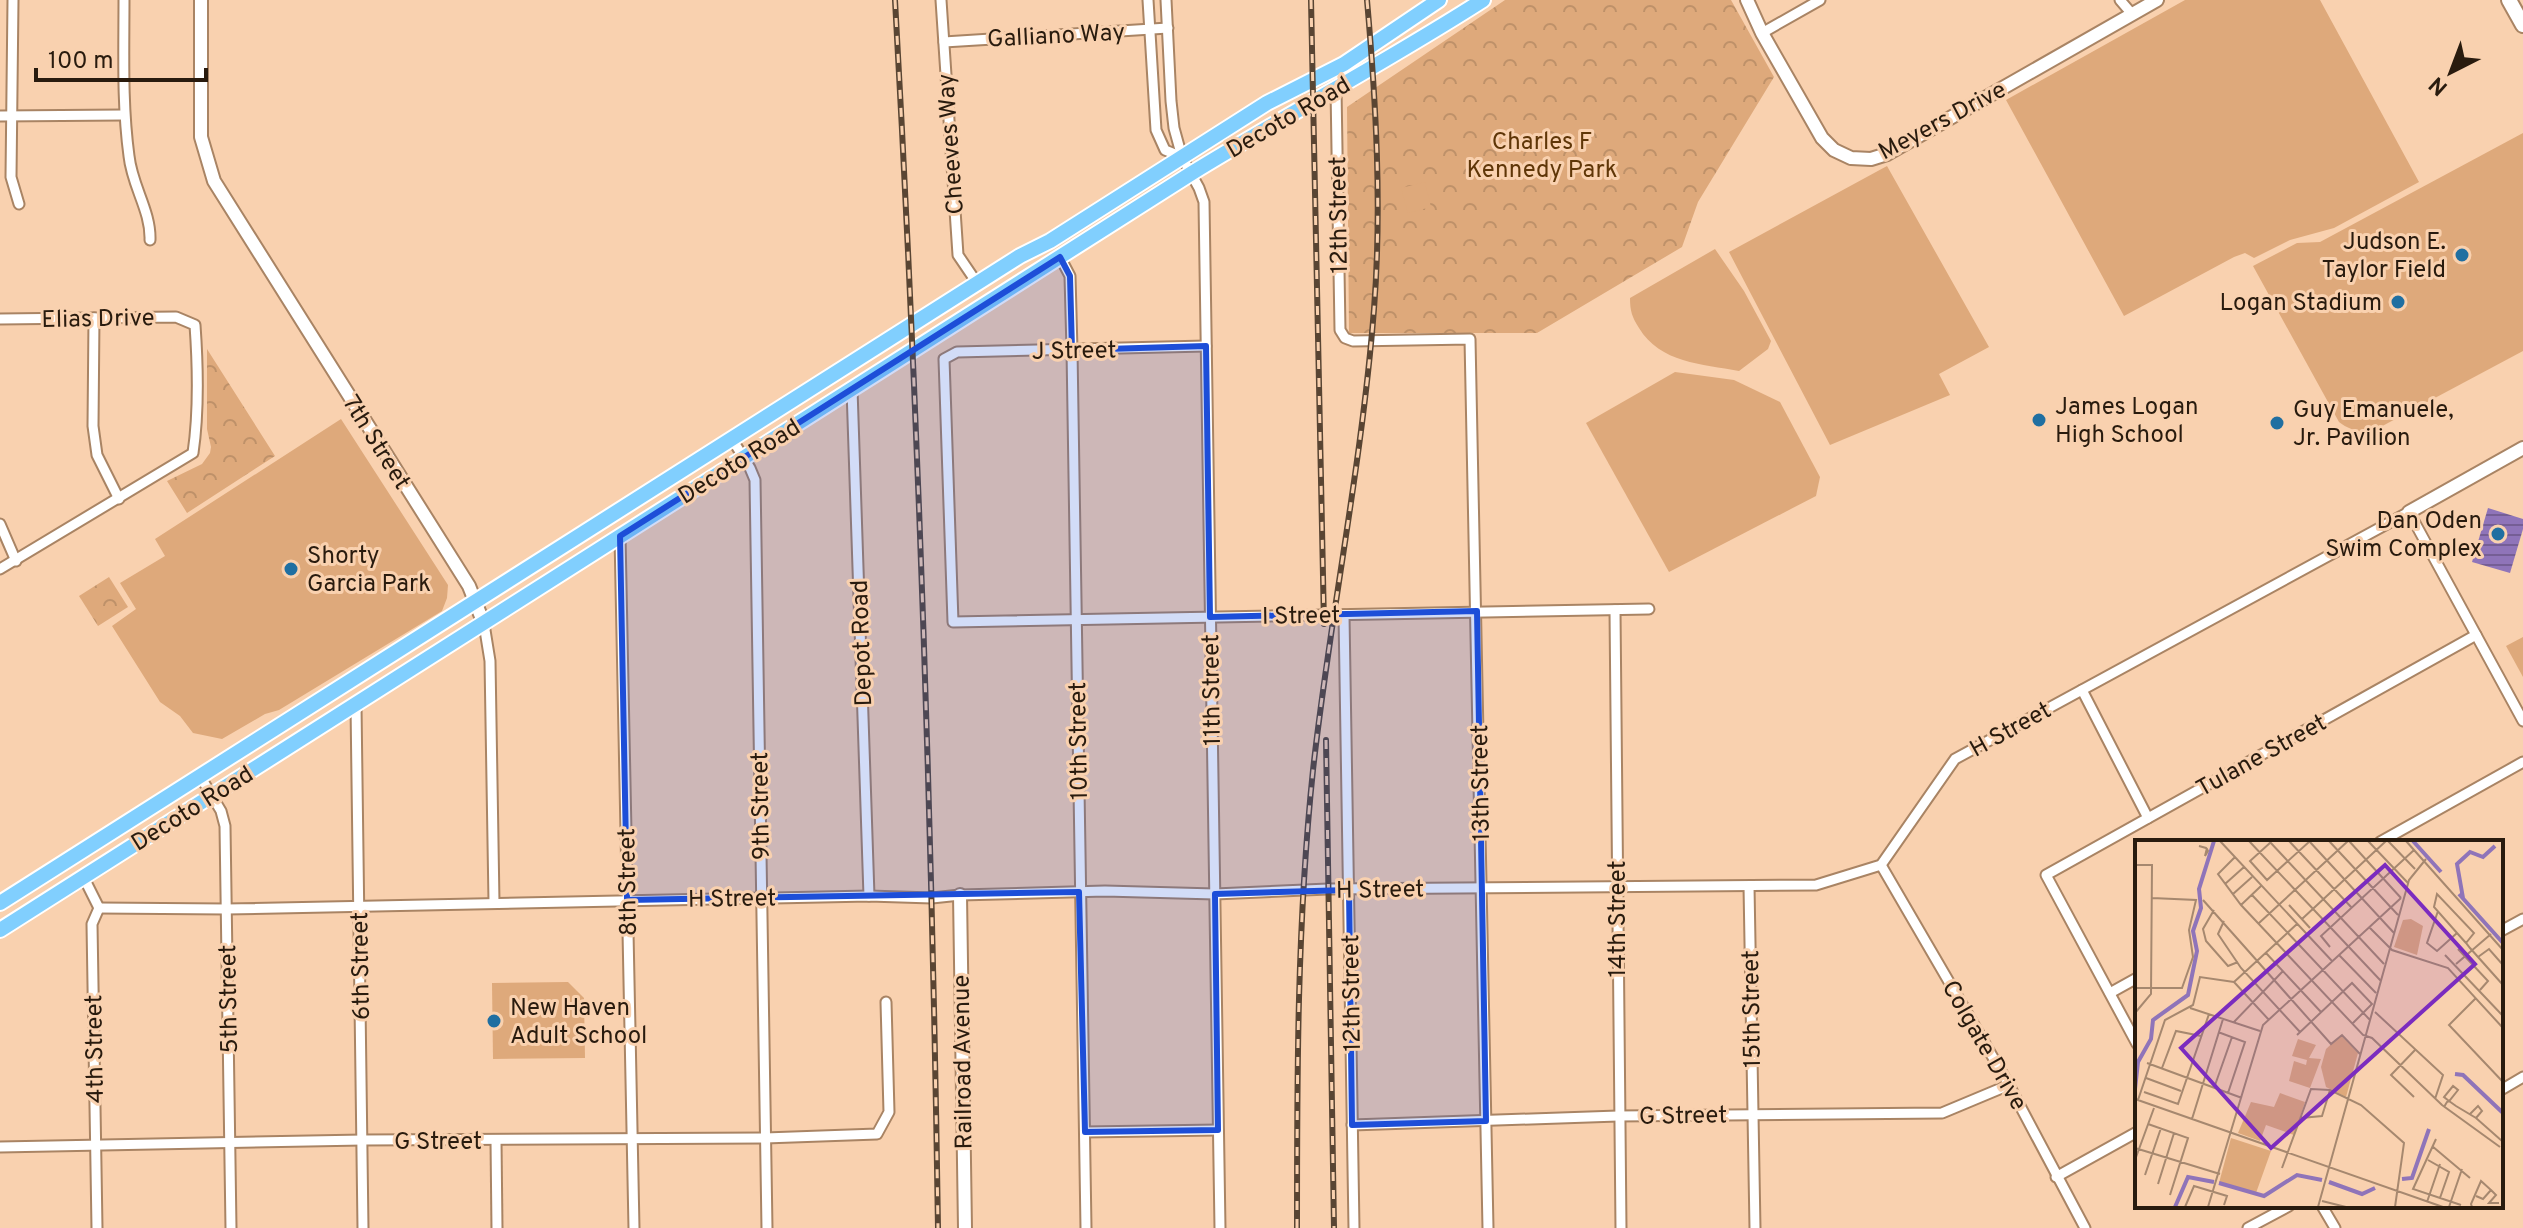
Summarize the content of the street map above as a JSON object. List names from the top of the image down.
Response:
{
  "streets": {
    "main road": ["Decoto Road"],
    "street": [
      "Galliano Way",
      "Meyers Drive",
      "Cheeves Way",
      "12th Street",
      "Elias Drive",
      "J Street",
      "7th Street",
      "I Street",
      "Depot Road",
      "11th Street",
      "H Street",
      "10th Street",
      "Tulane Street",
      "13th Street",
      "9th Street",
      "8th Street",
      "14th Street",
      "6th Street",
      "5th Street",
      "15th Street",
      "Colgate Drive",
      "4th Street",
      "Railroad Avenue",
      "G Street"
    ]
  },
  "crossings": [
    ["Galliano Way", "Cheeves Way"],
    ["Galliano Way", "11th Street"],
    ["Decoto Road", "Cheeves Way"],
    ["Decoto Road", "12th Street"],
    ["Decoto Road", "7th Street"],
    ["Decoto Road", "Depot Road"],
    ["Decoto Road", "11th Street"],
    ["Decoto Road", "10th Street"],
    ["Decoto Road", "9th Street"],
    ["Decoto Road", "8th Street"],
    ["Decoto Road", "6th Street"],
    ["Decoto Road", "5th Street"],
    ["12th Street", "I Street"],
    ["12th Street", "H Street"],
    ["12th Street", "13th Street"],
    ["12th Street", "G Street"],
    ["J Street", "I Street"],
    ["J Street", "11th Street"],
    ["J Street", "10th Street"],
    ["7th Street", "H Street"],
    ["I Street", "11th Street"],
    ["I Street", "10th Street"],
    ["I Street", "13th Street"],
    ["I Street", "14th Street"],
    ["Depot Road", "H Street"],
    ["11th Street", "H Street"],
    ["H Street", "10th Street"],
    ["H Street", "13th Street"],
    ["H Street", "9th Street"],
    ["H Street", "8th Street"],
    ["H Street", "14th Street"],
    ["H Street", "6th Street"],
    ["H Street", "5th Street"],
    ["H Street", "15th Street"],
    ["H Street", "Colgate Drive"],
    ["H Street", "4th Street"],
    ["H Street", "Railroad Avenue"],
    ["13th Street", "G Street"],
    ["9th Street", "G Street"],
    ["8th Street", "G Street"],
    ["14th Street", "G Street"],
    ["6th Street", "G Street"],
    ["5th Street", "G Street"],
    ["15th Street", "G Street"],
    ["Colgate Drive", "G Street"],
    ["4th Street", "G Street"]
  ],
  "parks": ["Charles F Kennedy Park"],
  "places": [
    "Judson E. Taylor Field",
    "Logan Stadium",
    "James Logan High School",
    "Guy Emanuele, Jr. Pavilion",
    "Dan Oden Swim Complex",
    "Shorty Garcia Park",
    "New Haven Adult School"
  ],
  "scale_bar": "100 m",
  "north": "bottom left"
}
